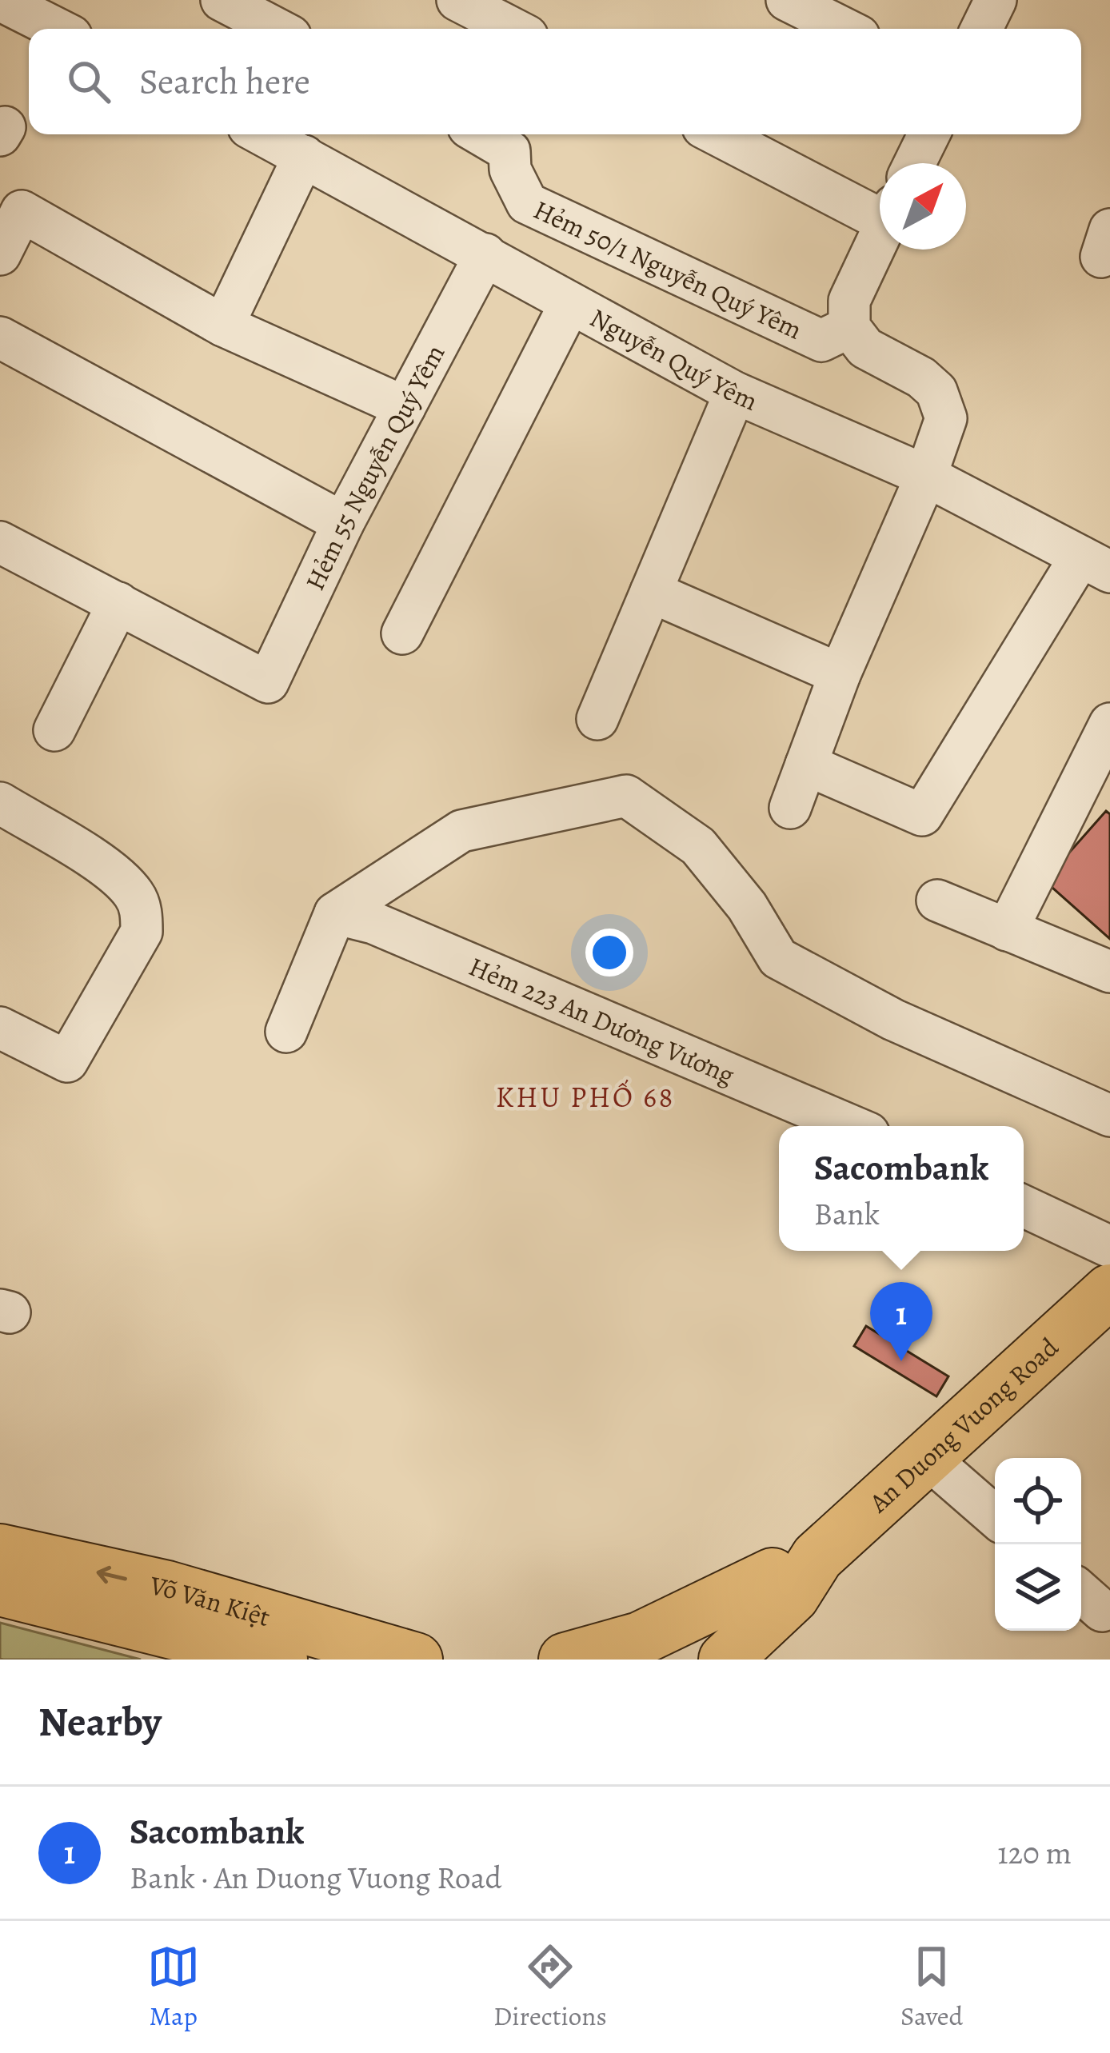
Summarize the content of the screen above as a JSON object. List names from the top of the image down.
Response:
{
  "streets": {
    "main road": ["An Duong Vuong Road", "Võ Văn Kiệt"],
    "street": [
      "Hẻm 50/1 Nguyễn Quý Yêm",
      "Nguyễn Quý Yêm",
      "Hẻm 55 Nguyễn Quý Yêm",
      "Hẻm 223 An Dương Vương"
    ]
  },
  "crossings": [
    ["Nguyễn Quý Yêm", "Hẻm 55 Nguyễn Quý Yêm"]
  ],
  "districts": ["KHU PHỐ 68"],
  "north": "top right",
  "page": {
    "search": "Search here",
    "popup": ["Sacombank", "Bank"],
    "pins": "1",
    "heading": "Nearby",
    "list": [
      {
        "mark": "1",
        "name": "Sacombank",
        "note": "Bank · An Duong Vuong Road",
        "value": "120 m"
      }
    ],
    "nav": ["Map", "Directions", "Saved"]
  }
}
